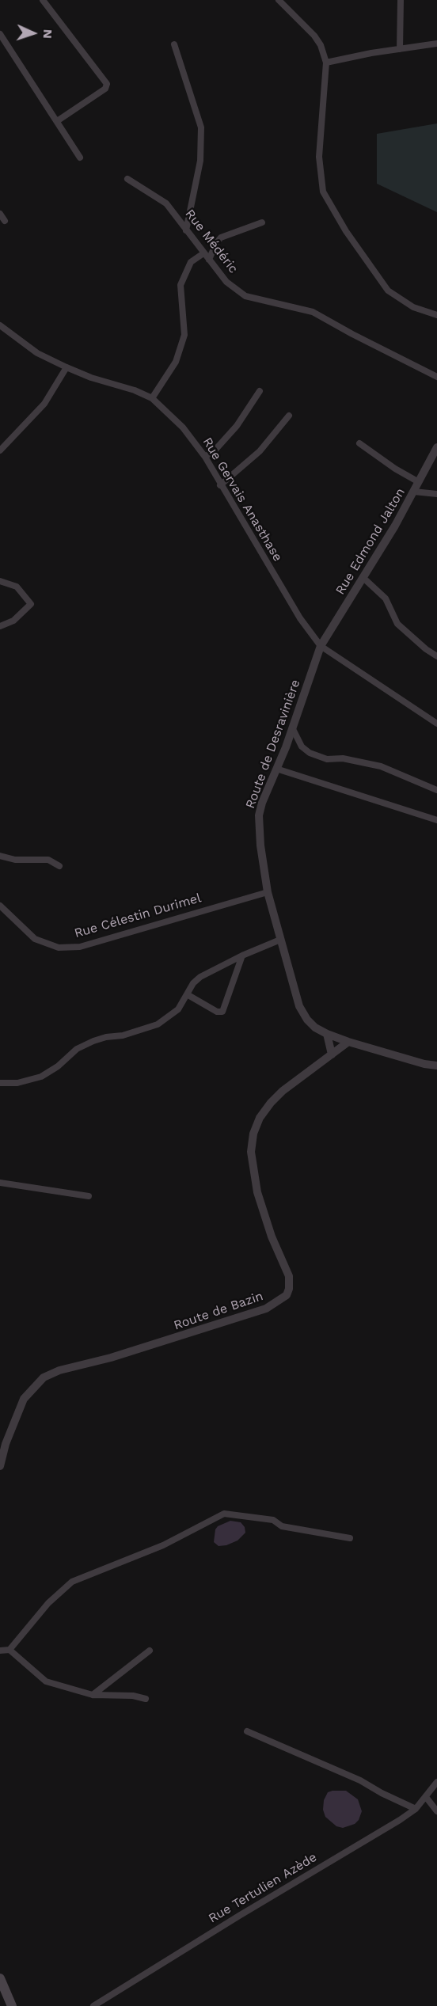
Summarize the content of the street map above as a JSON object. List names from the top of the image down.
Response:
{
  "streets": {
    "street": [
      "Rue Médéric",
      "Rue Gervais Anasthase",
      "Rue Edmond Jalton",
      "Route de Desravinière",
      "Rue Célestin Durimel",
      "Route de Bazin",
      "Rue Tertulien Azède"
    ]
  },
  "crossings": [
    ["Rue Gervais Anasthase", "Rue Edmond Jalton"],
    ["Rue Gervais Anasthase", "Route de Desravinière"],
    ["Rue Edmond Jalton", "Route de Desravinière"],
    ["Route de Desravinière", "Rue Célestin Durimel"],
    ["Route de Desravinière", "Route de Bazin"]
  ],
  "north": "right"
}
